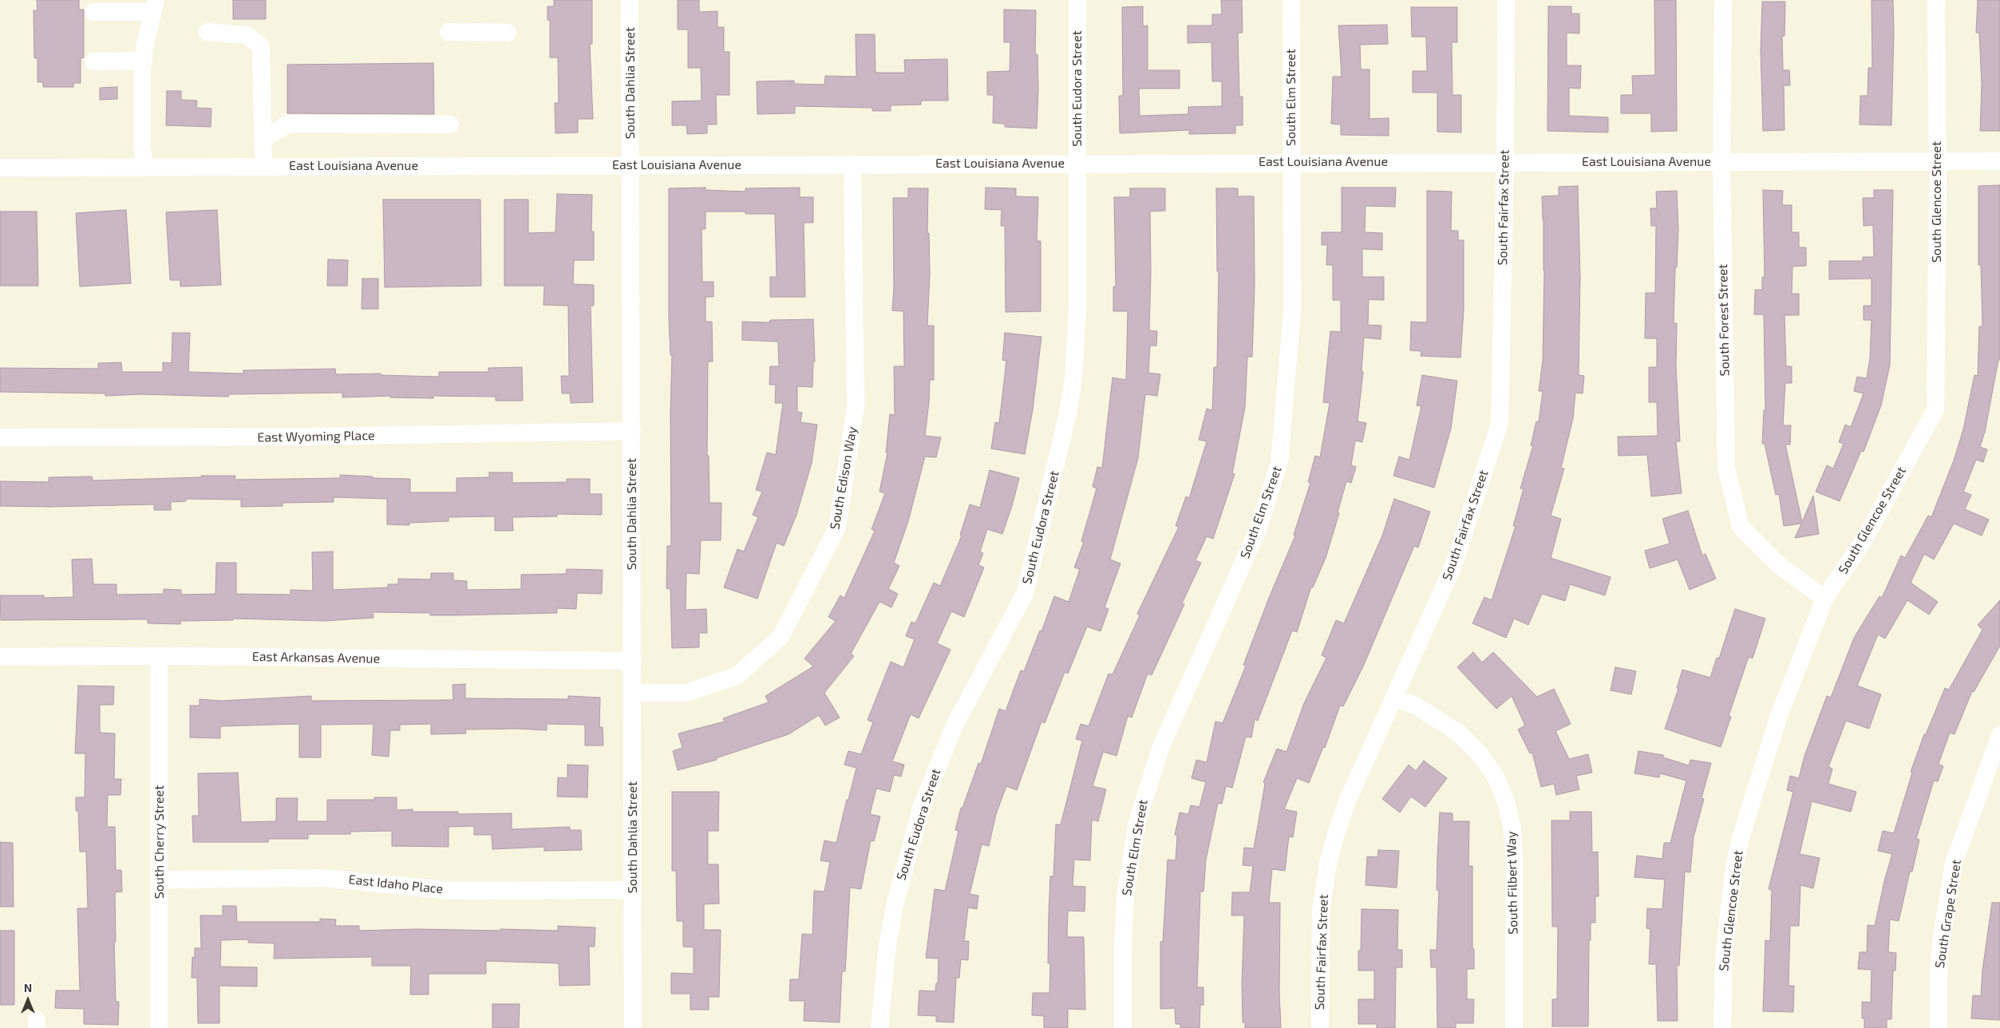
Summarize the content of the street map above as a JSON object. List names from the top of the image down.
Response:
{
  "streets": {
    "street": [
      "South Dahlia Street",
      "South Eudora Street",
      "South Elm Street",
      "East Louisiana Avenue",
      "South Glencoe Street",
      "South Fairfax Street",
      "South Forest Street",
      "East Wyoming Place",
      "South Edison Way",
      "East Arkansas Avenue",
      "South Cherry Street",
      "South Filbert Way",
      "East Idaho Place",
      "South Grape Street"
    ]
  },
  "crossings": [
    ["South Dahlia Street", "East Louisiana Avenue"],
    ["South Dahlia Street", "East Wyoming Place"],
    ["South Dahlia Street", "South Edison Way"],
    ["South Dahlia Street", "East Arkansas Avenue"],
    ["South Dahlia Street", "East Idaho Place"],
    ["South Eudora Street", "East Louisiana Avenue"],
    ["South Elm Street", "East Louisiana Avenue"],
    ["East Louisiana Avenue", "South Glencoe Street"],
    ["East Louisiana Avenue", "South Fairfax Street"],
    ["East Louisiana Avenue", "South Forest Street"],
    ["East Louisiana Avenue", "South Edison Way"],
    ["South Glencoe Street", "South Forest Street"],
    ["South Fairfax Street", "South Filbert Way"],
    ["East Arkansas Avenue", "South Cherry Street"],
    ["South Cherry Street", "East Idaho Place"]
  ],
  "north": "top"
}
